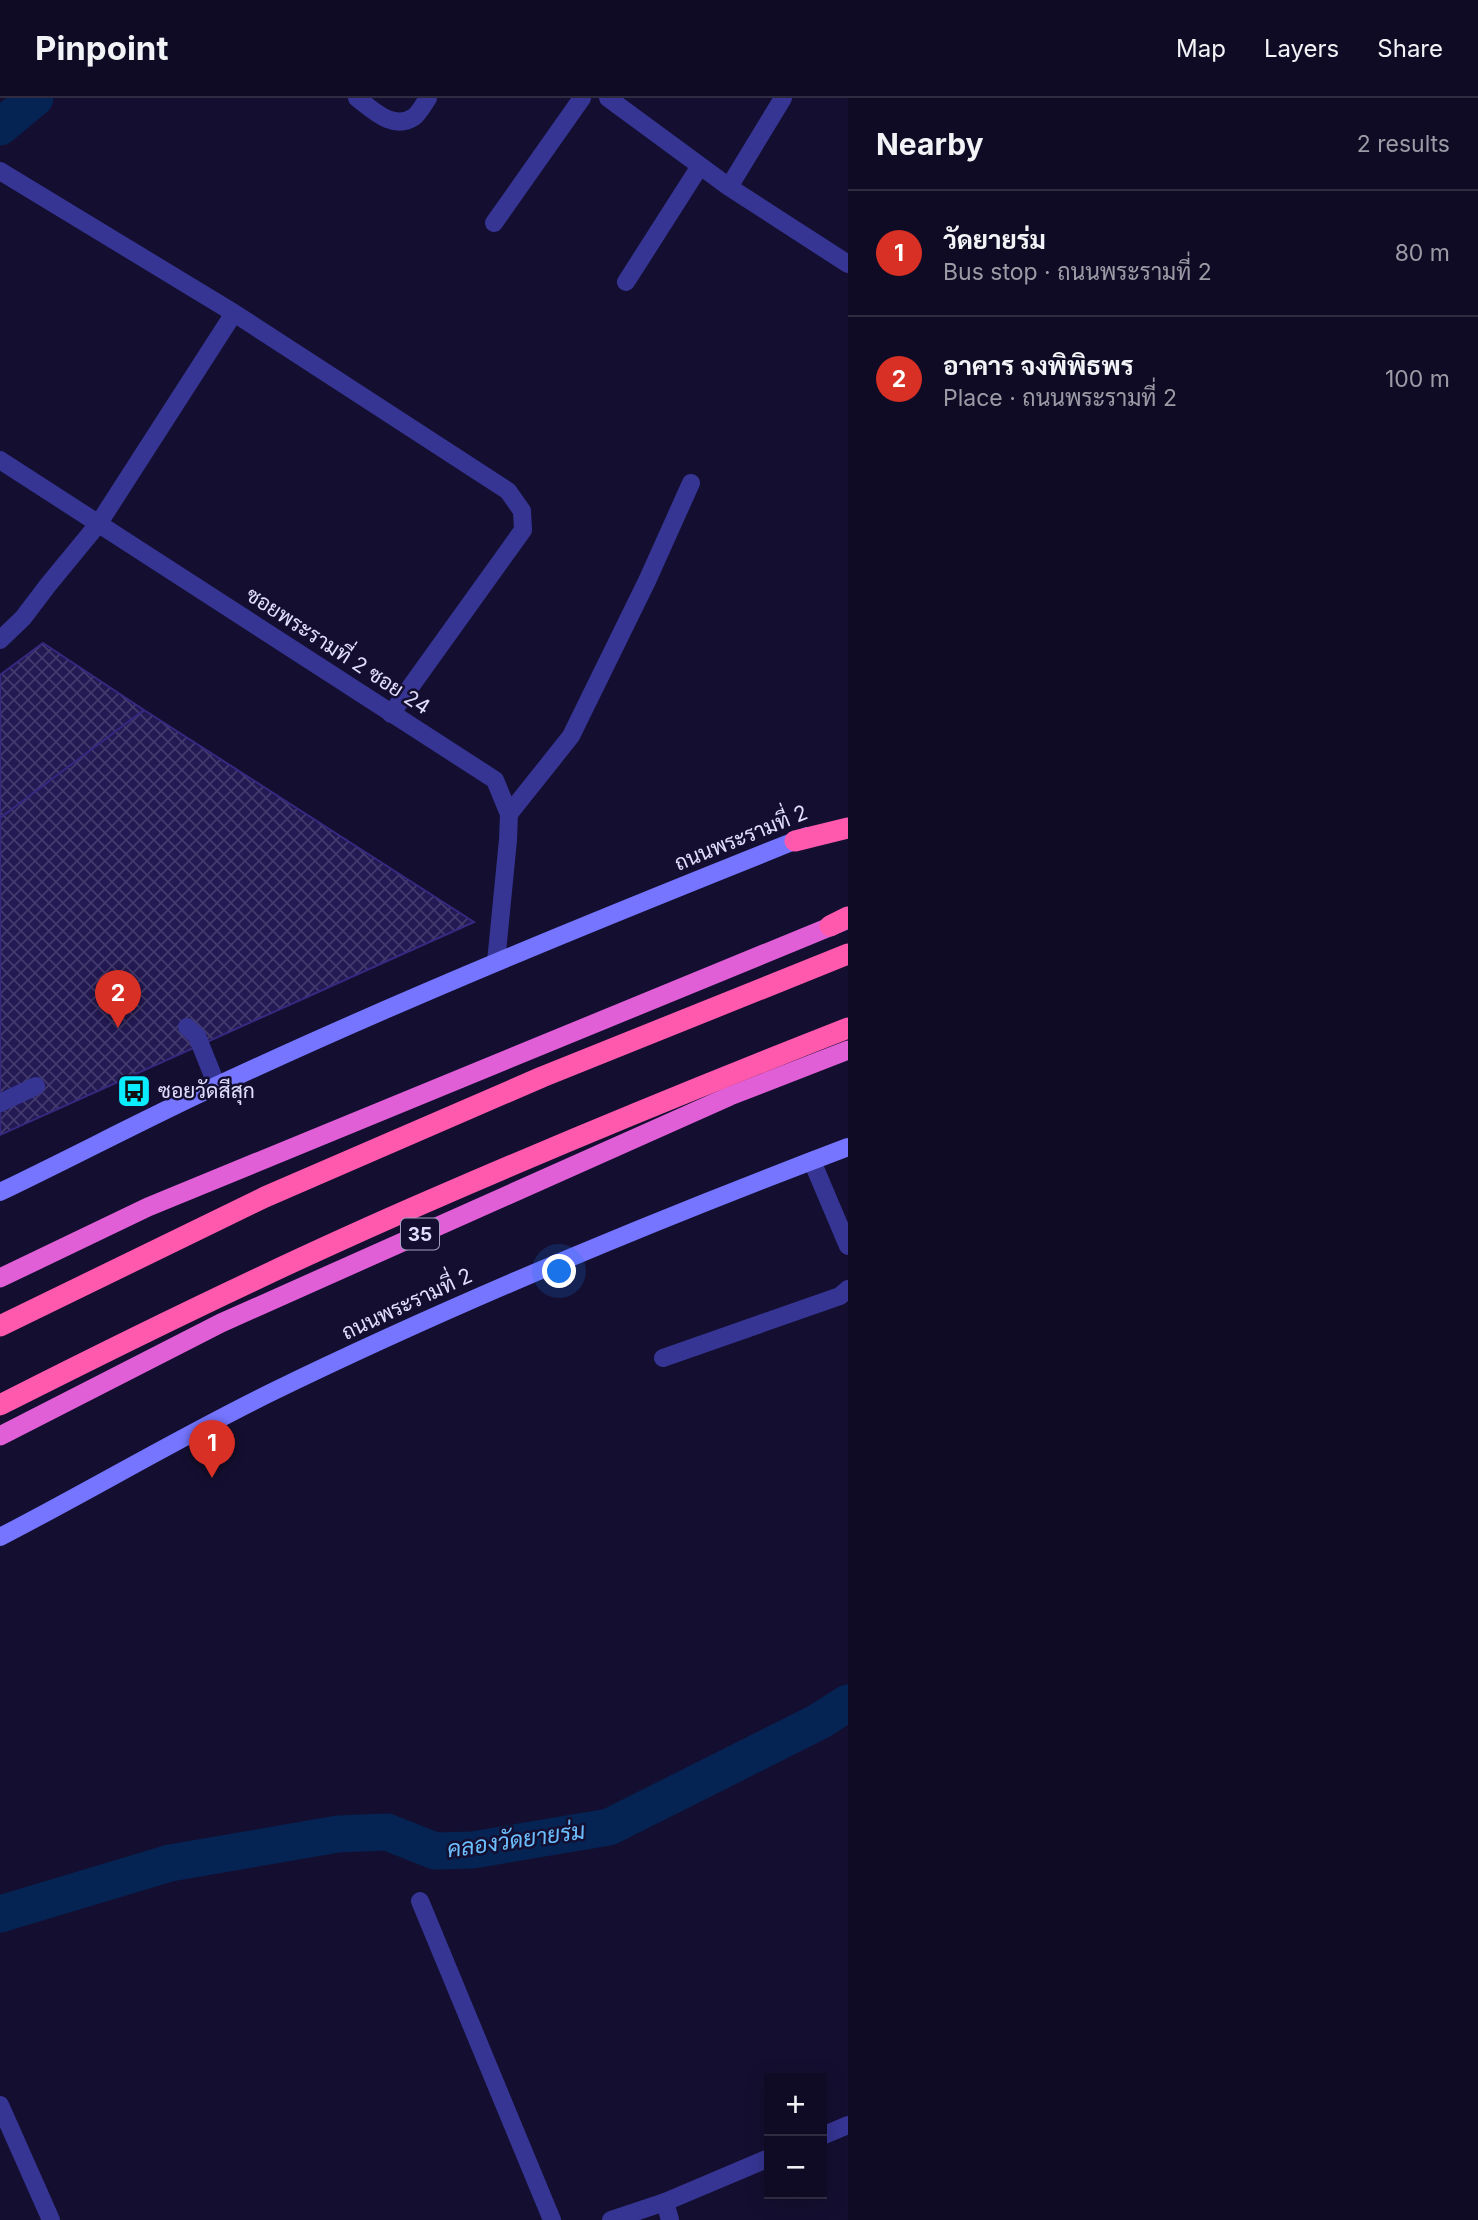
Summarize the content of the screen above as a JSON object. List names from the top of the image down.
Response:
{
  "streets": {
    "highway": ["35"],
    "main road": ["ถนนพระรามที่ 2"],
    "street": ["ซอยพระรามที่ 2 ซอย 24"]
  },
  "crossings": [
    ["ซอยพระรามที่ 2 ซอย 24", "ถนนพระรามที่ 2"]
  ],
  "water": ["คลองวัดยายร่ม"],
  "places": {
    "bus stop": ["ซอยวัดสีสุก"]
  },
  "page": {
    "header": "Pinpoint",
    "nav": ["Map", "Layers", "Share"],
    "heading": ["Nearby", "2 results"],
    "list": [
      {
        "mark": "1",
        "name": "วัดยายร่ม",
        "note": "Bus stop · ถนนพระรามที่ 2",
        "value": "80 m"
      },
      {
        "mark": "2",
        "name": "อาคาร จงพิพิธพร",
        "note": "Place · ถนนพระรามที่ 2",
        "value": "100 m"
      }
    ],
    "pins": ["2", "1"],
    "map_buttons": ["+", "−"]
  }
}
